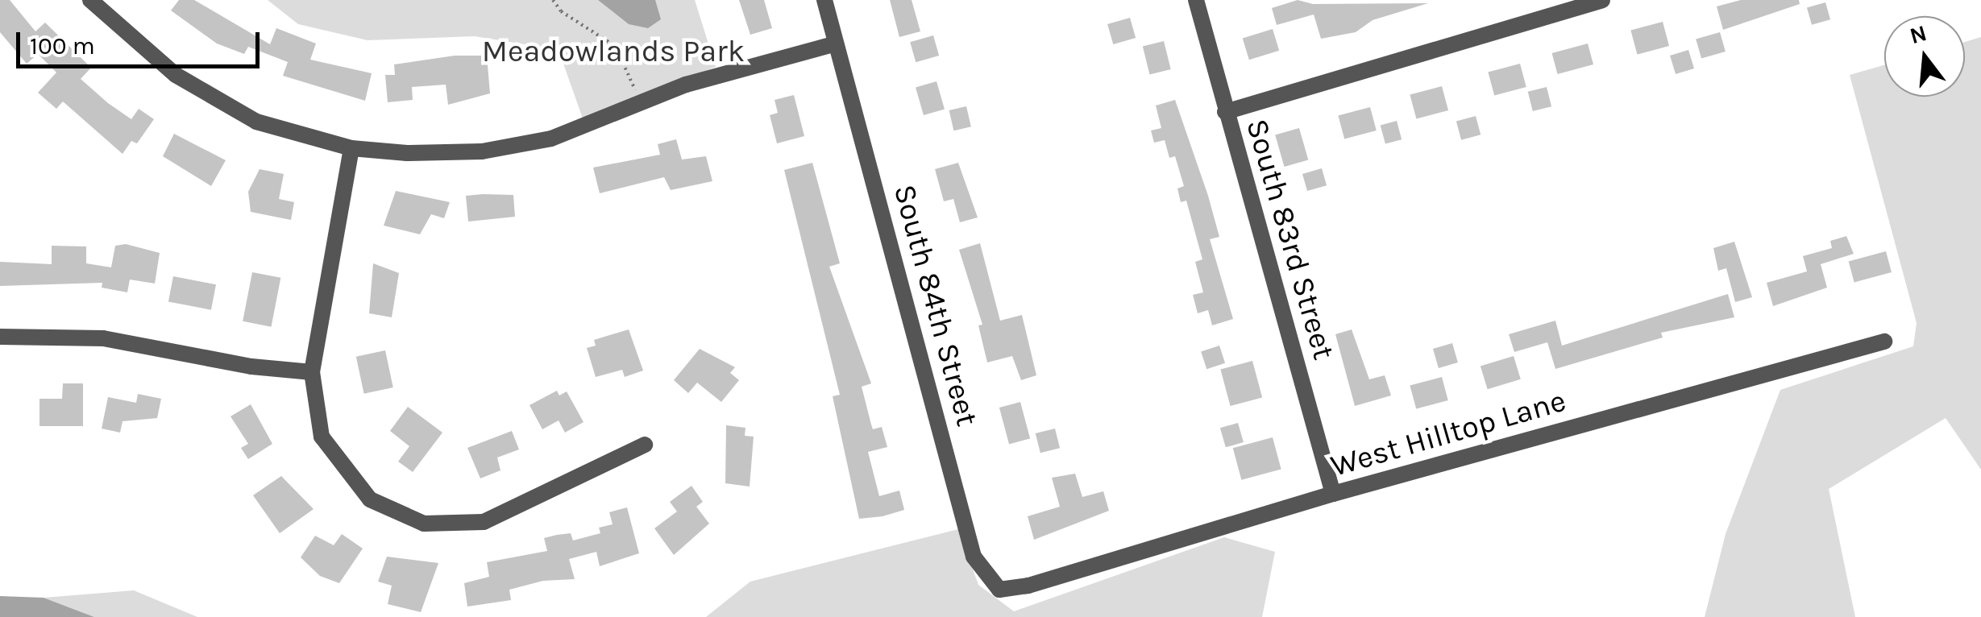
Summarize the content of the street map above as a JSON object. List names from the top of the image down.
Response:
{
  "streets": {
    "street": ["South 83rd Street", "South 84th Street", "West Hilltop Lane"]
  },
  "crossings": [
    ["South 83rd Street", "West Hilltop Lane"],
    ["South 84th Street", "West Hilltop Lane"]
  ],
  "parks": ["Meadowlands Park"],
  "scale_bar": "100 m",
  "north": "top"
}
